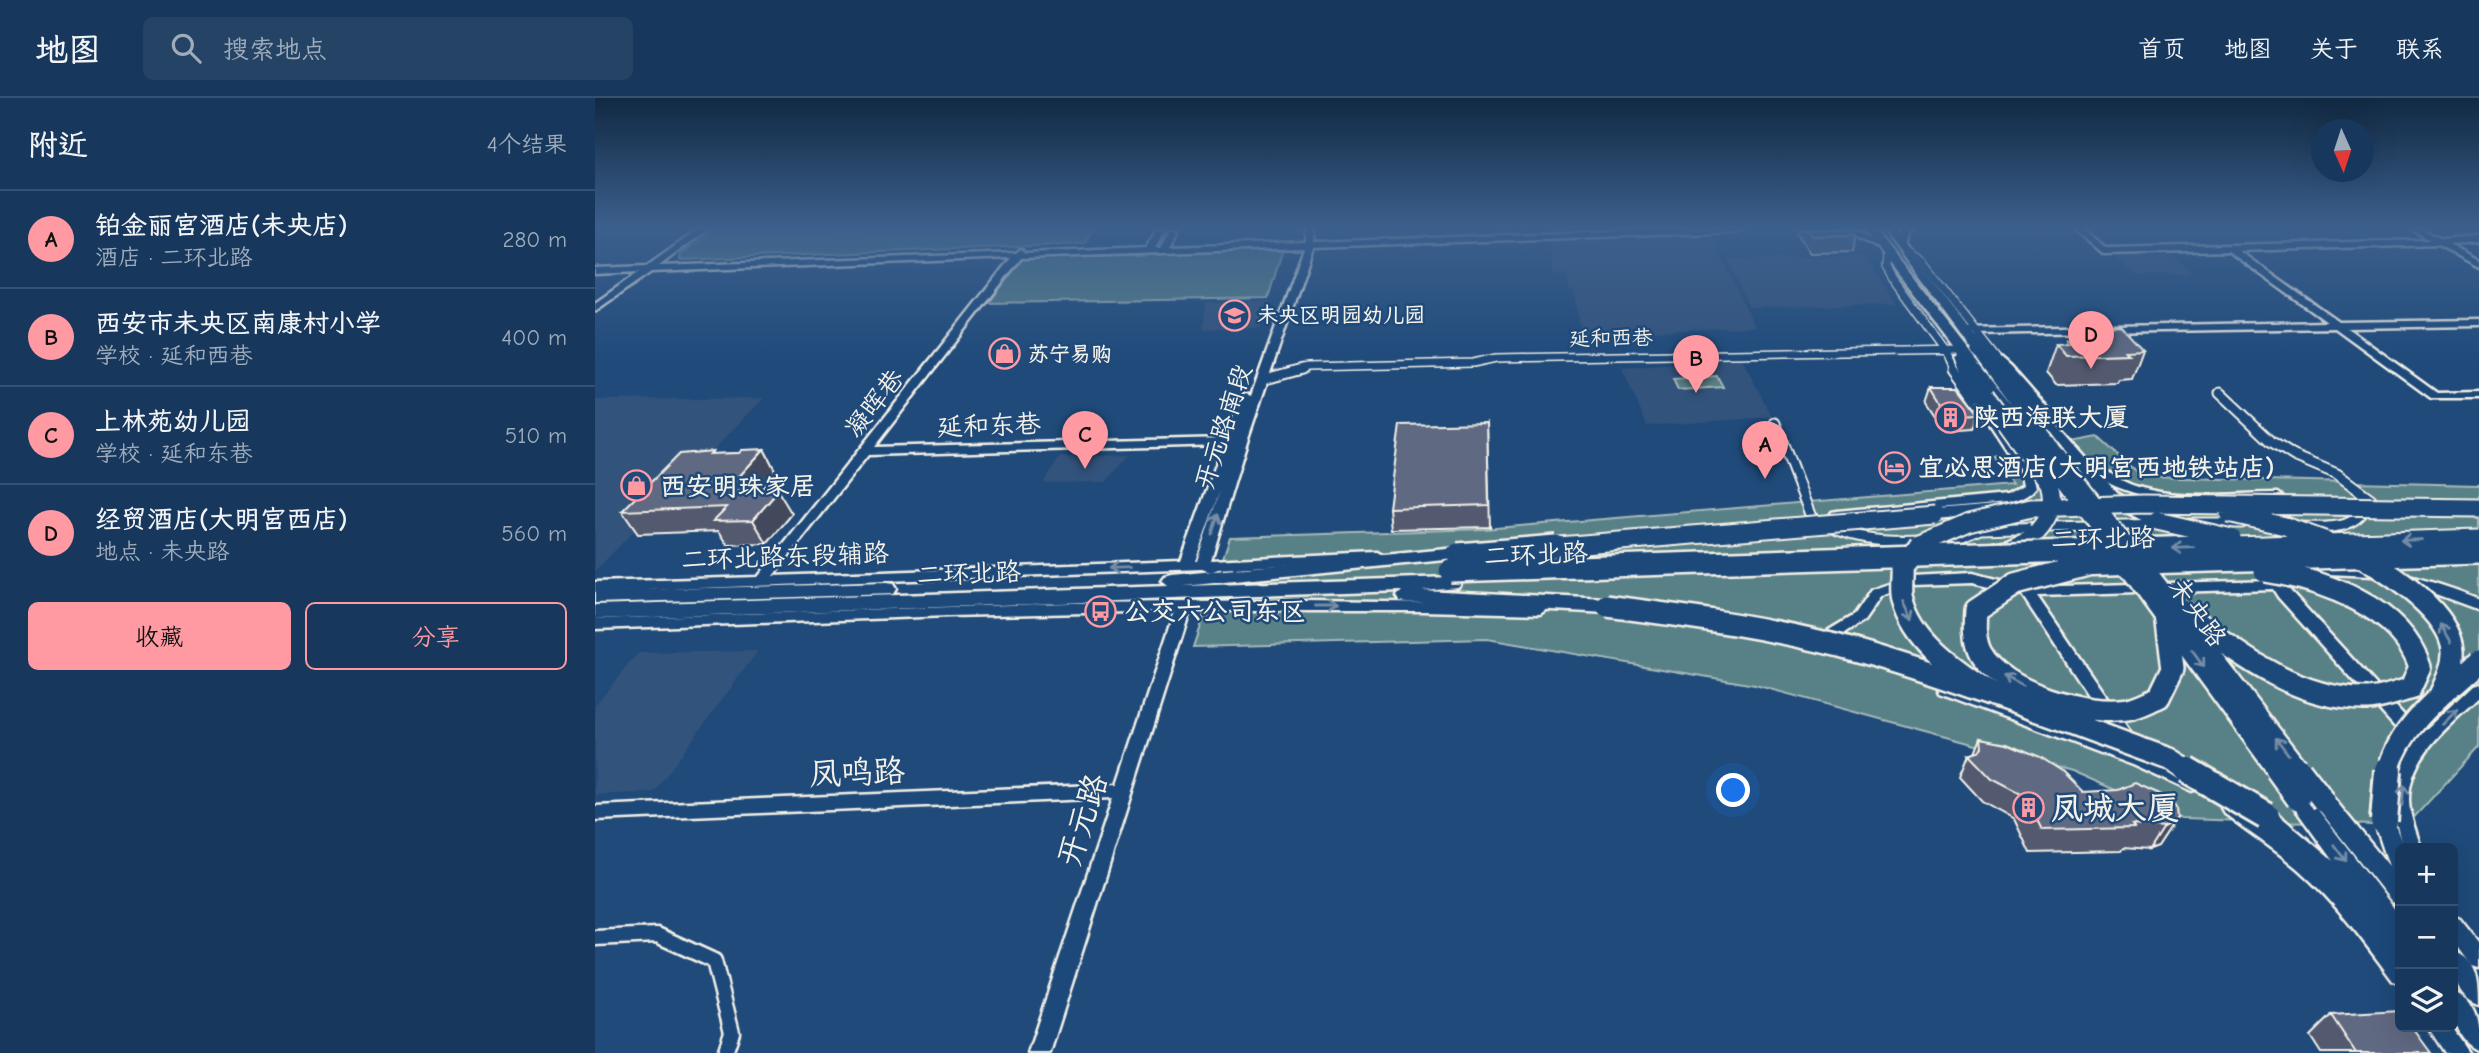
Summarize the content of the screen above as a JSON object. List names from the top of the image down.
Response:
{
  "streets": {
    "highway": ["二环北路"],
    "main road": ["未央路"],
    "street": [
      "延和西巷",
      "凝晖巷",
      "延和东巷",
      "开元路南段",
      "二环北路东段辅路",
      "凤鸣路",
      "开元路"
    ]
  },
  "crossings": [
    ["延和西巷", "开元路南段"],
    ["延和西巷", "未央路"],
    ["凝晖巷", "延和东巷"],
    ["凝晖巷", "二环北路东段辅路"],
    ["延和东巷", "开元路南段"],
    ["开元路南段", "二环北路东段辅路"],
    ["凤鸣路", "开元路"]
  ],
  "places": {
    "school or university": ["未央区明园幼儿园"],
    "shop": ["苏宁易购", "西安明珠家居"],
    "building": ["陕西海联大厦", "凤城大厦"],
    "hotel": ["宜必思酒店(大明宫西地铁站店)"],
    "bus stop": ["公交六公司东区"]
  },
  "north": "bottom",
  "page": {
    "header": "地图",
    "search": "搜索地点",
    "nav": [
      "首页",
      "地图",
      "关于",
      "联系"
    ],
    "heading": ["附近", "4个结果"],
    "list": [
      {
        "mark": "A",
        "name": "铂金丽宫酒店(未央店)",
        "note": "酒店 · 二环北路",
        "value": "280 m"
      },
      {
        "mark": "B",
        "name": "西安市未央区南康村小学",
        "note": "学校 · 延和西巷",
        "value": "400 m"
      },
      {
        "mark": "C",
        "name": "上林苑幼儿园",
        "note": "学校 · 延和东巷",
        "value": "510 m"
      },
      {
        "mark": "D",
        "name": "经贸酒店(大明宫西店)",
        "note": "地点 · 未央路",
        "value": "560 m"
      }
    ],
    "pins": [
      "D",
      "B",
      "C",
      "A"
    ],
    "buttons": ["收藏", "分享"],
    "map_buttons": ["+", "−"]
  }
}
